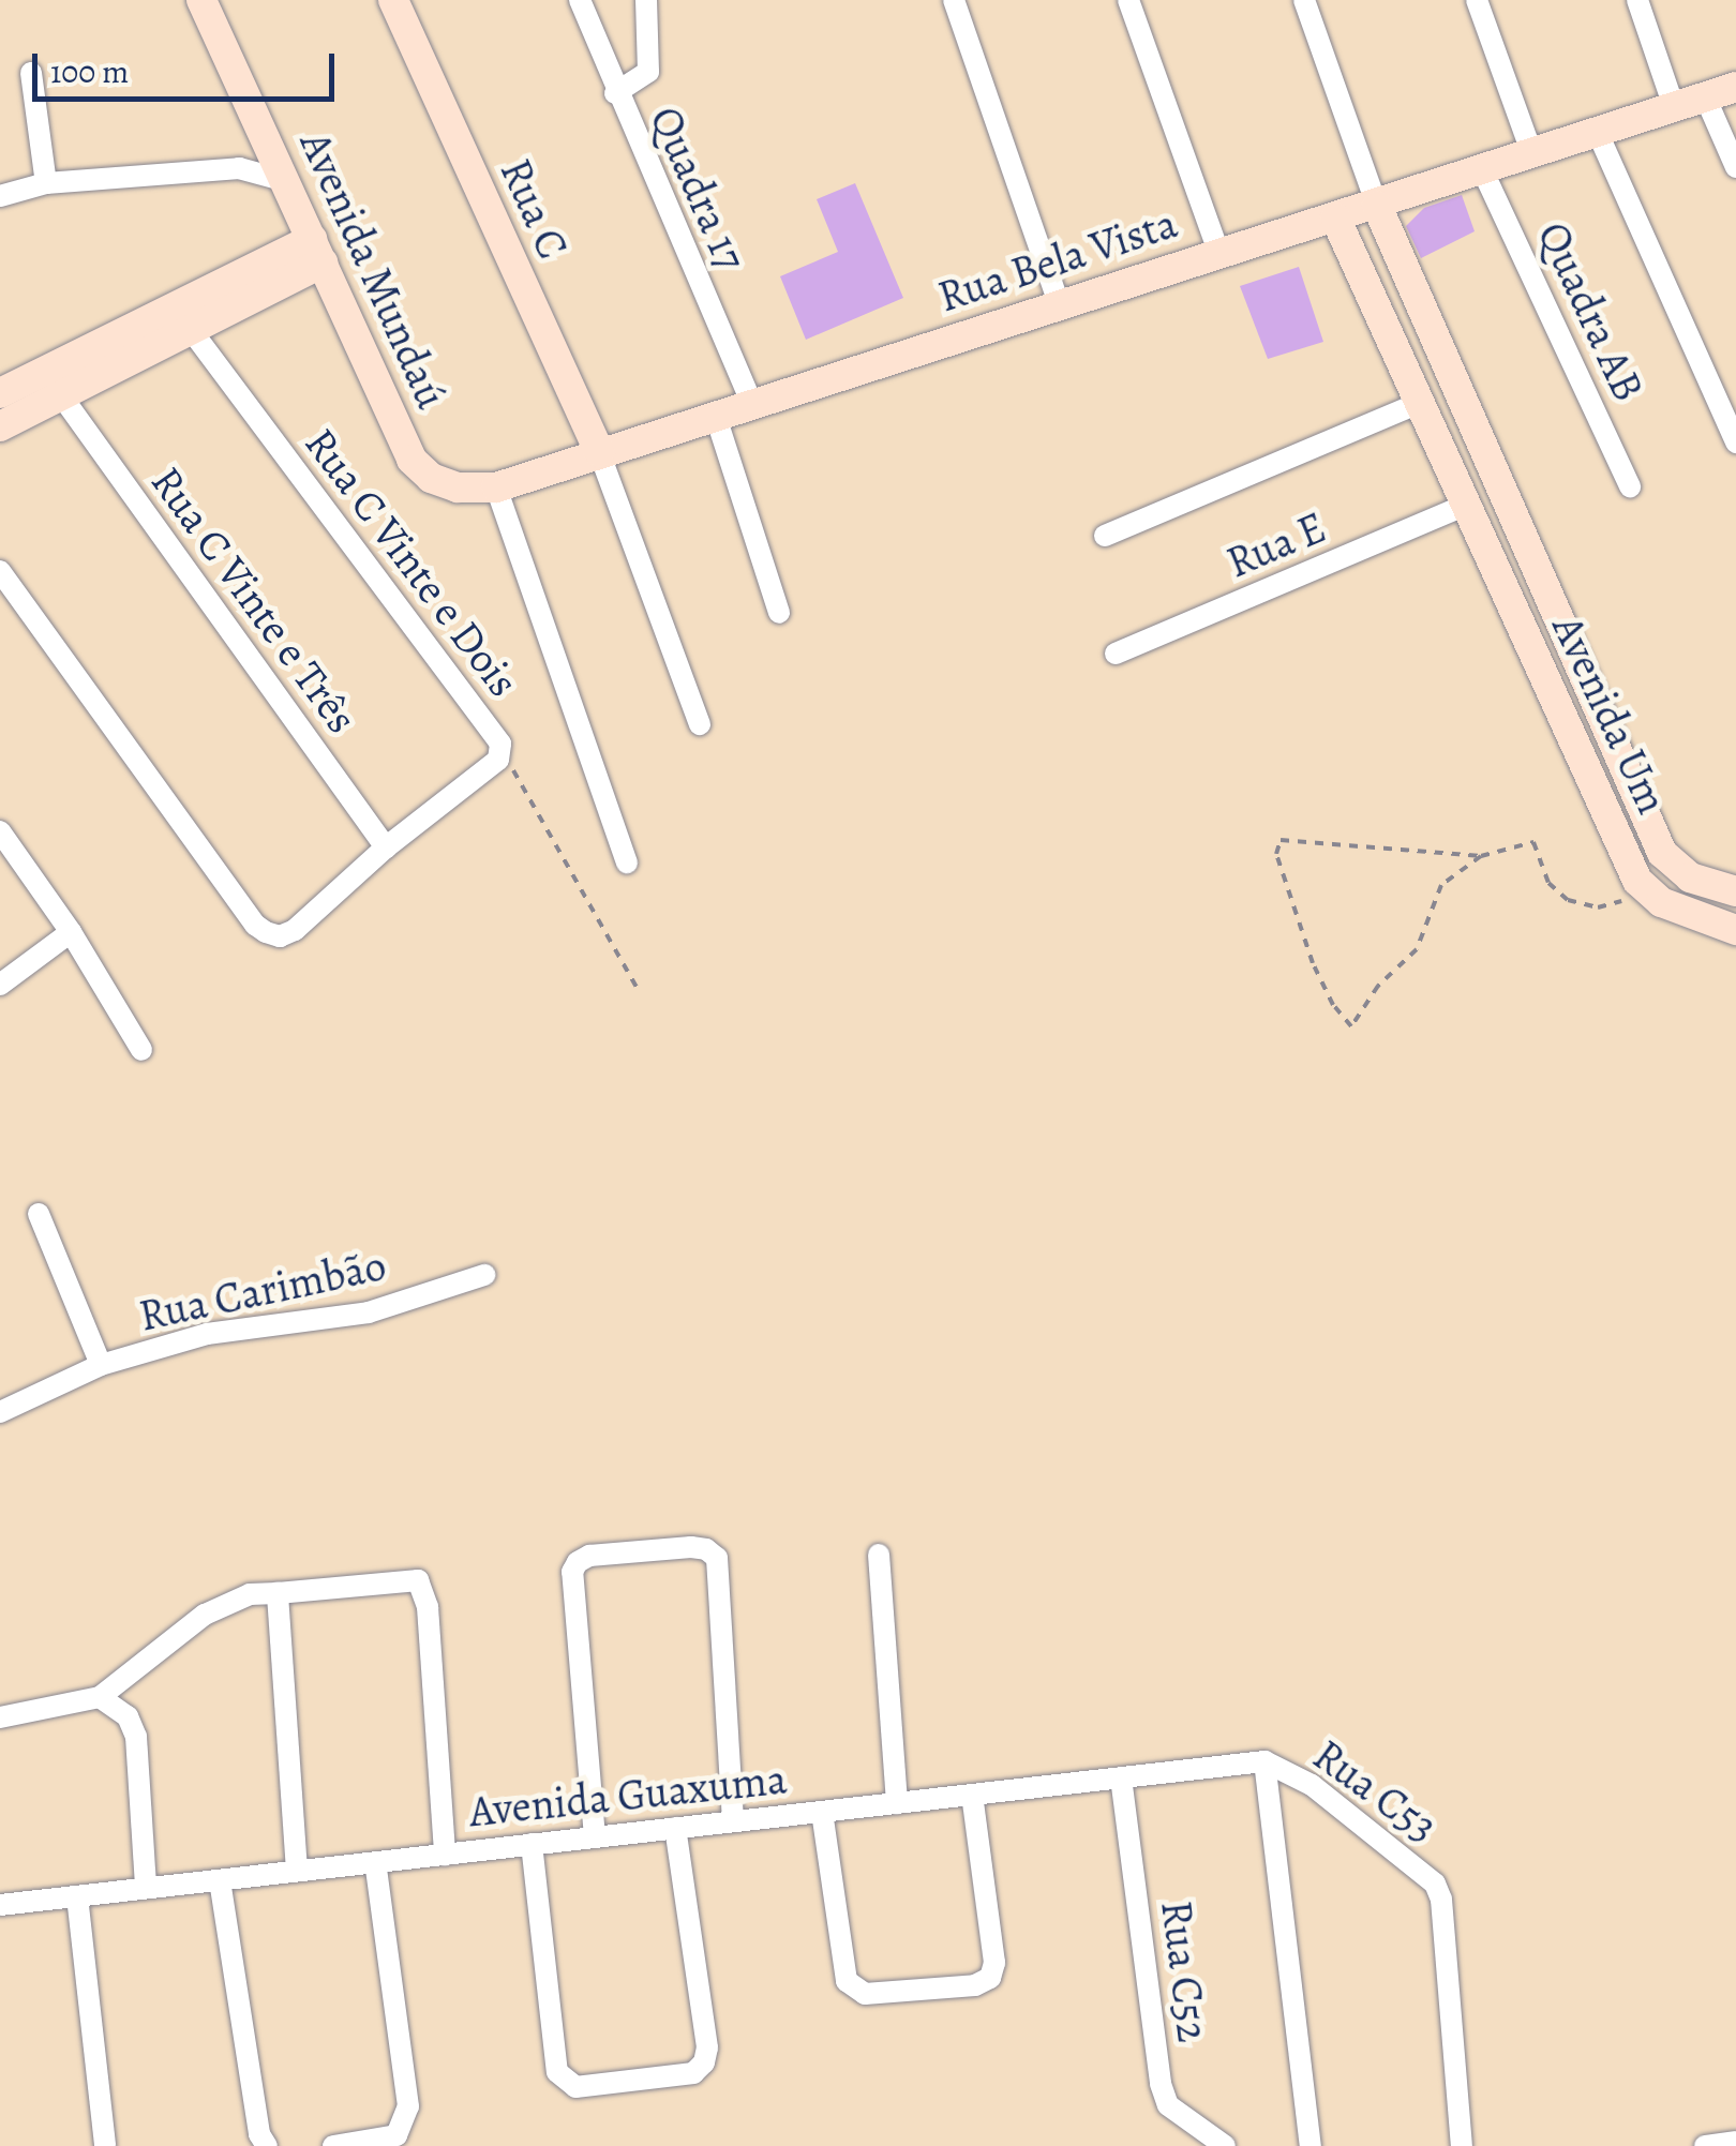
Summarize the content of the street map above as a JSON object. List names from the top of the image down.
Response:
{
  "streets": {
    "street": [
      "Quadra 17",
      "Rua C",
      "Rua Bela Vista",
      "Avenida Mundaú",
      "Quadra AB",
      "Rua E",
      "Rua C Vinte e Dois",
      "Rua C Vinte e Três",
      "Avenida Um",
      "Rua Carimbão",
      "Rua C53",
      "Avenida Guaxuma",
      "Rua C52"
    ]
  },
  "crossings": [
    ["Quadra 17", "Rua Bela Vista"],
    ["Rua C", "Rua Bela Vista"],
    ["Rua Bela Vista", "Avenida Mundaú"],
    ["Rua Bela Vista", "Quadra AB"],
    ["Rua Bela Vista", "Avenida Um"],
    ["Rua E", "Avenida Um"],
    ["Rua C Vinte e Dois", "Rua C Vinte e Três"],
    ["Rua C53", "Avenida Guaxuma"],
    ["Avenida Guaxuma", "Rua C52"]
  ],
  "scale_bar": "100 m"
}
